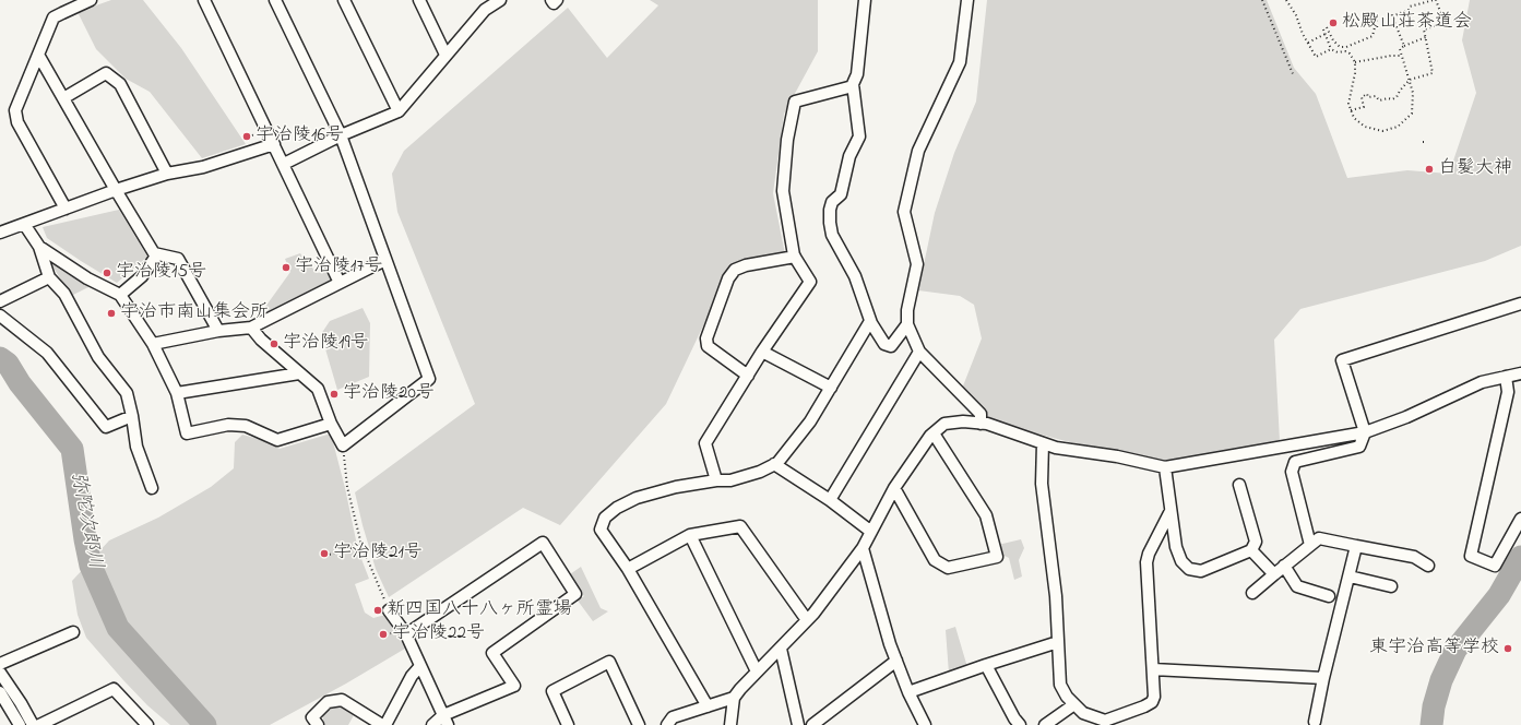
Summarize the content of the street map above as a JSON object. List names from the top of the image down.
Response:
{
  "water": ["弥陀次郎川"],
  "places": [
    "松殿山荘茶道会",
    "宇治陵16号",
    "白髪大神",
    "宇治陵17号",
    "宇治陵15号",
    "宇治市南山集会所",
    "宇治陵19号",
    "宇治陵20号",
    "宇治陵21号",
    "新四国八十八ヶ所霊場",
    "宇治陵22号",
    "東宇治高等学校"
  ]
}
